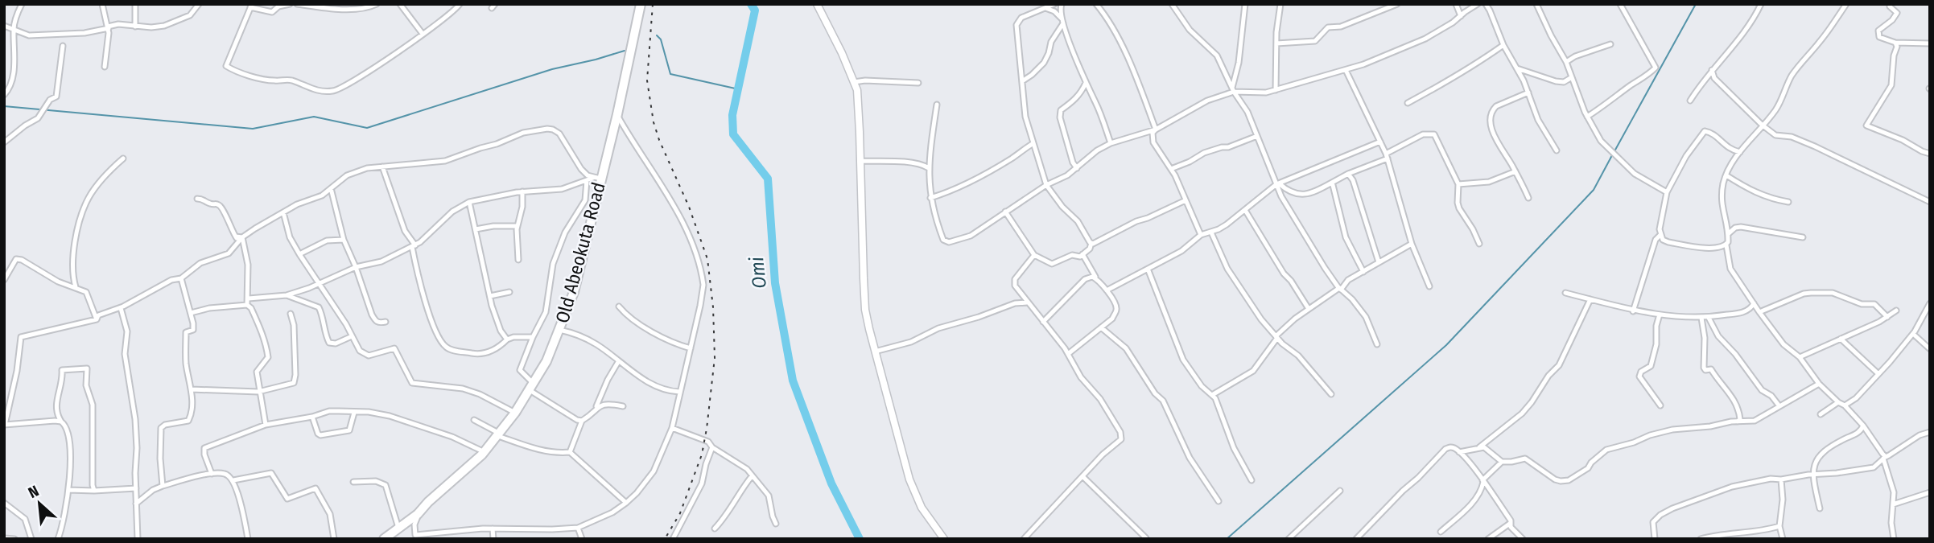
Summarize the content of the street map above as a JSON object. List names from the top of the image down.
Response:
{
  "streets": {
    "highway": ["Old Abeokuta Road"]
  },
  "water": ["Omi"],
  "north": "top left"
}
